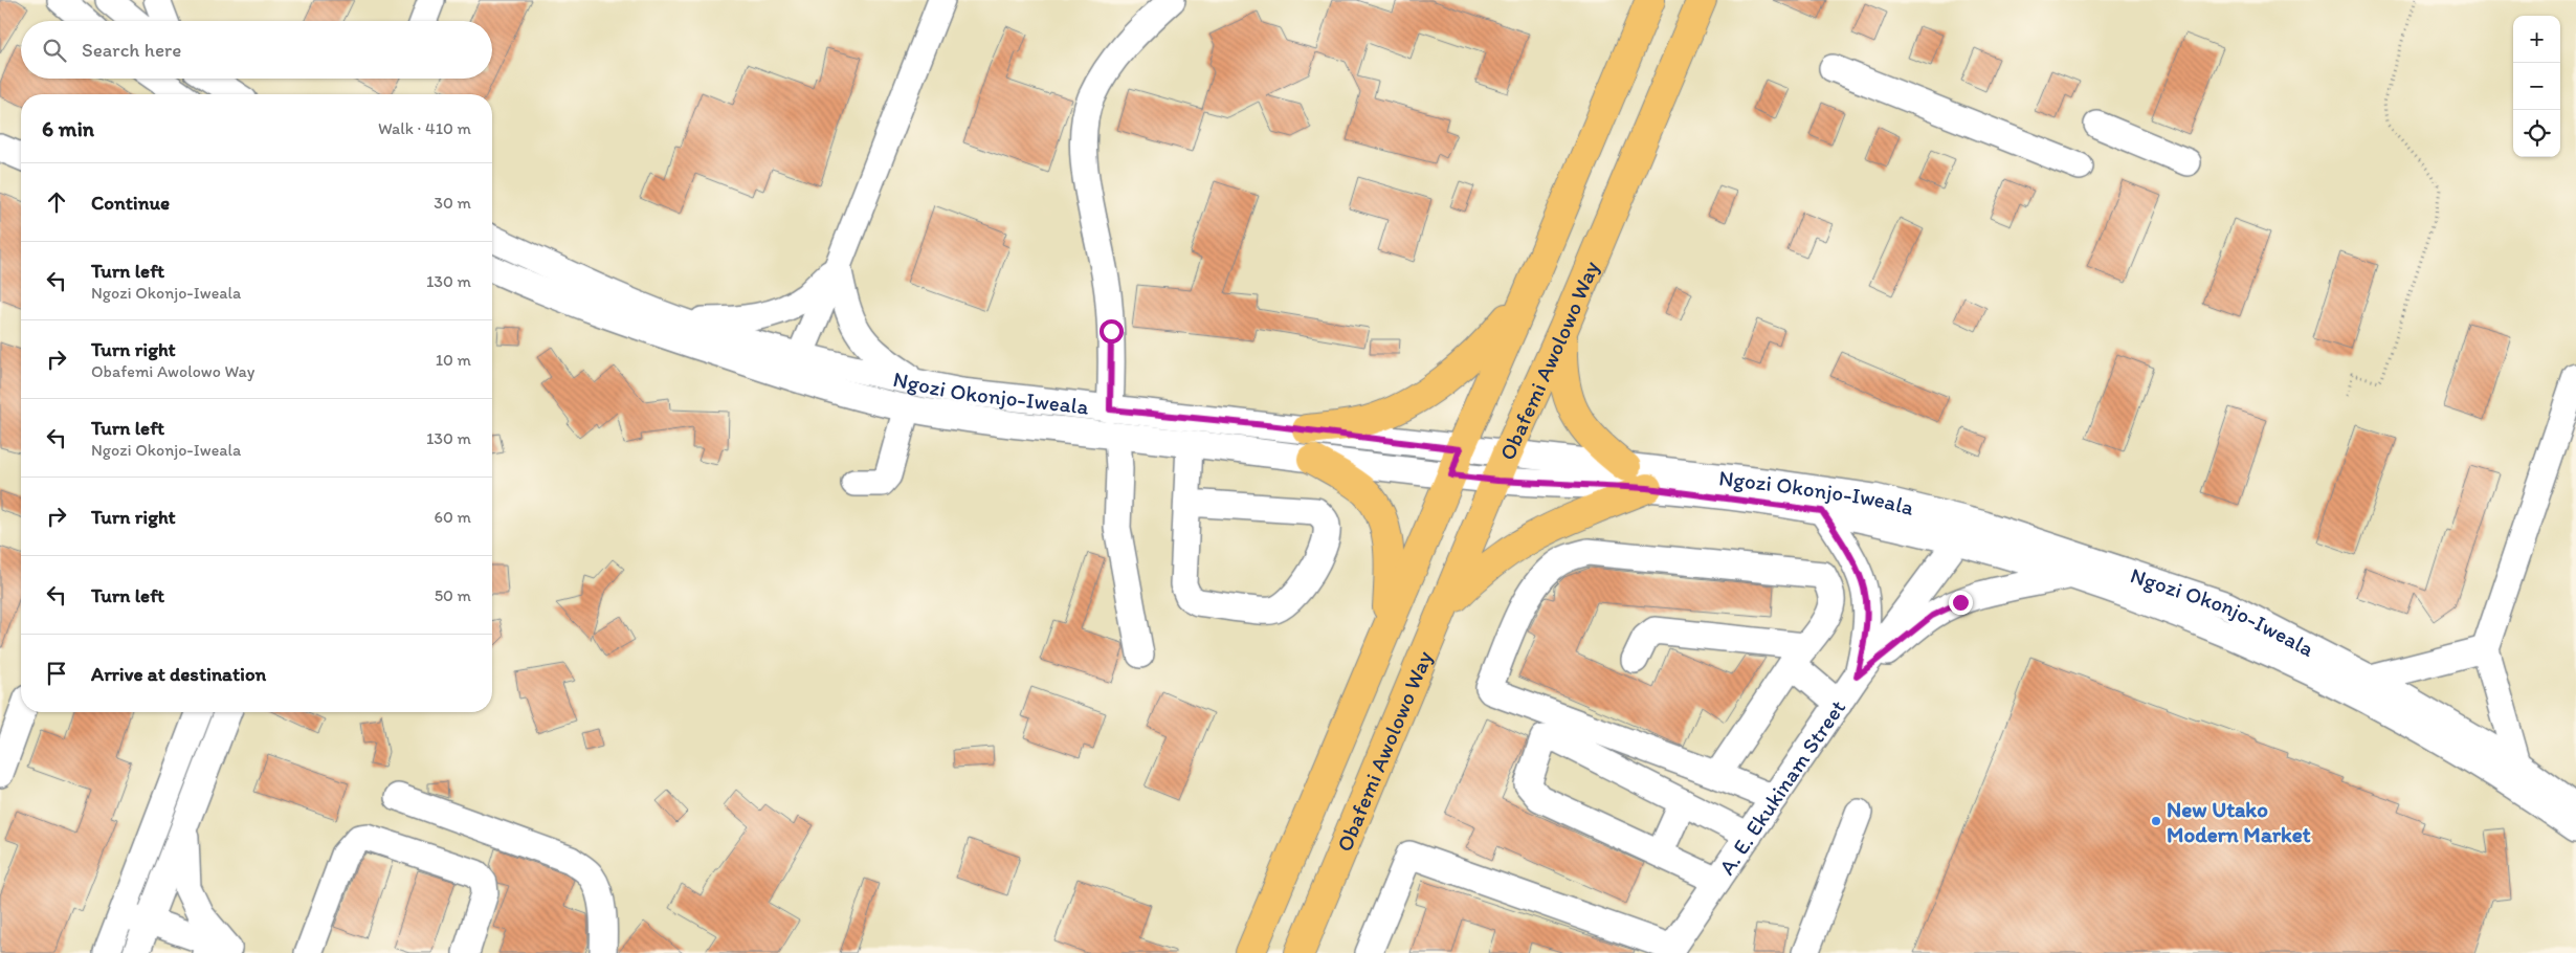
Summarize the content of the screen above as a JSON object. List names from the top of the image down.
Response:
{
  "streets": {
    "main road": ["Obafemi Awolowo Way"],
    "street": ["Ngozi Okonjo-Iweala", "A. E. Ekukinam Street"]
  },
  "crossings": [
    ["Obafemi Awolowo Way", "Ngozi Okonjo-Iweala"],
    ["Ngozi Okonjo-Iweala", "A. E. Ekukinam Street"]
  ],
  "places": ["New Utako Modern Market"],
  "page": {
    "map_buttons": ["+", "−"],
    "search": "Search here",
    "heading": ["6 min", "Walk · 410 m"],
    "list": [
      ["Continue", "30 m"],
      ["Turn left", "Ngozi Okonjo-Iweala", "130 m"],
      ["Turn right", "Obafemi Awolowo Way", "10 m"],
      ["Turn left", "Ngozi Okonjo-Iweala", "130 m"],
      ["Turn right", "60 m"],
      ["Turn left", "50 m"],
      "Arrive at destination"
    ]
  }
}
